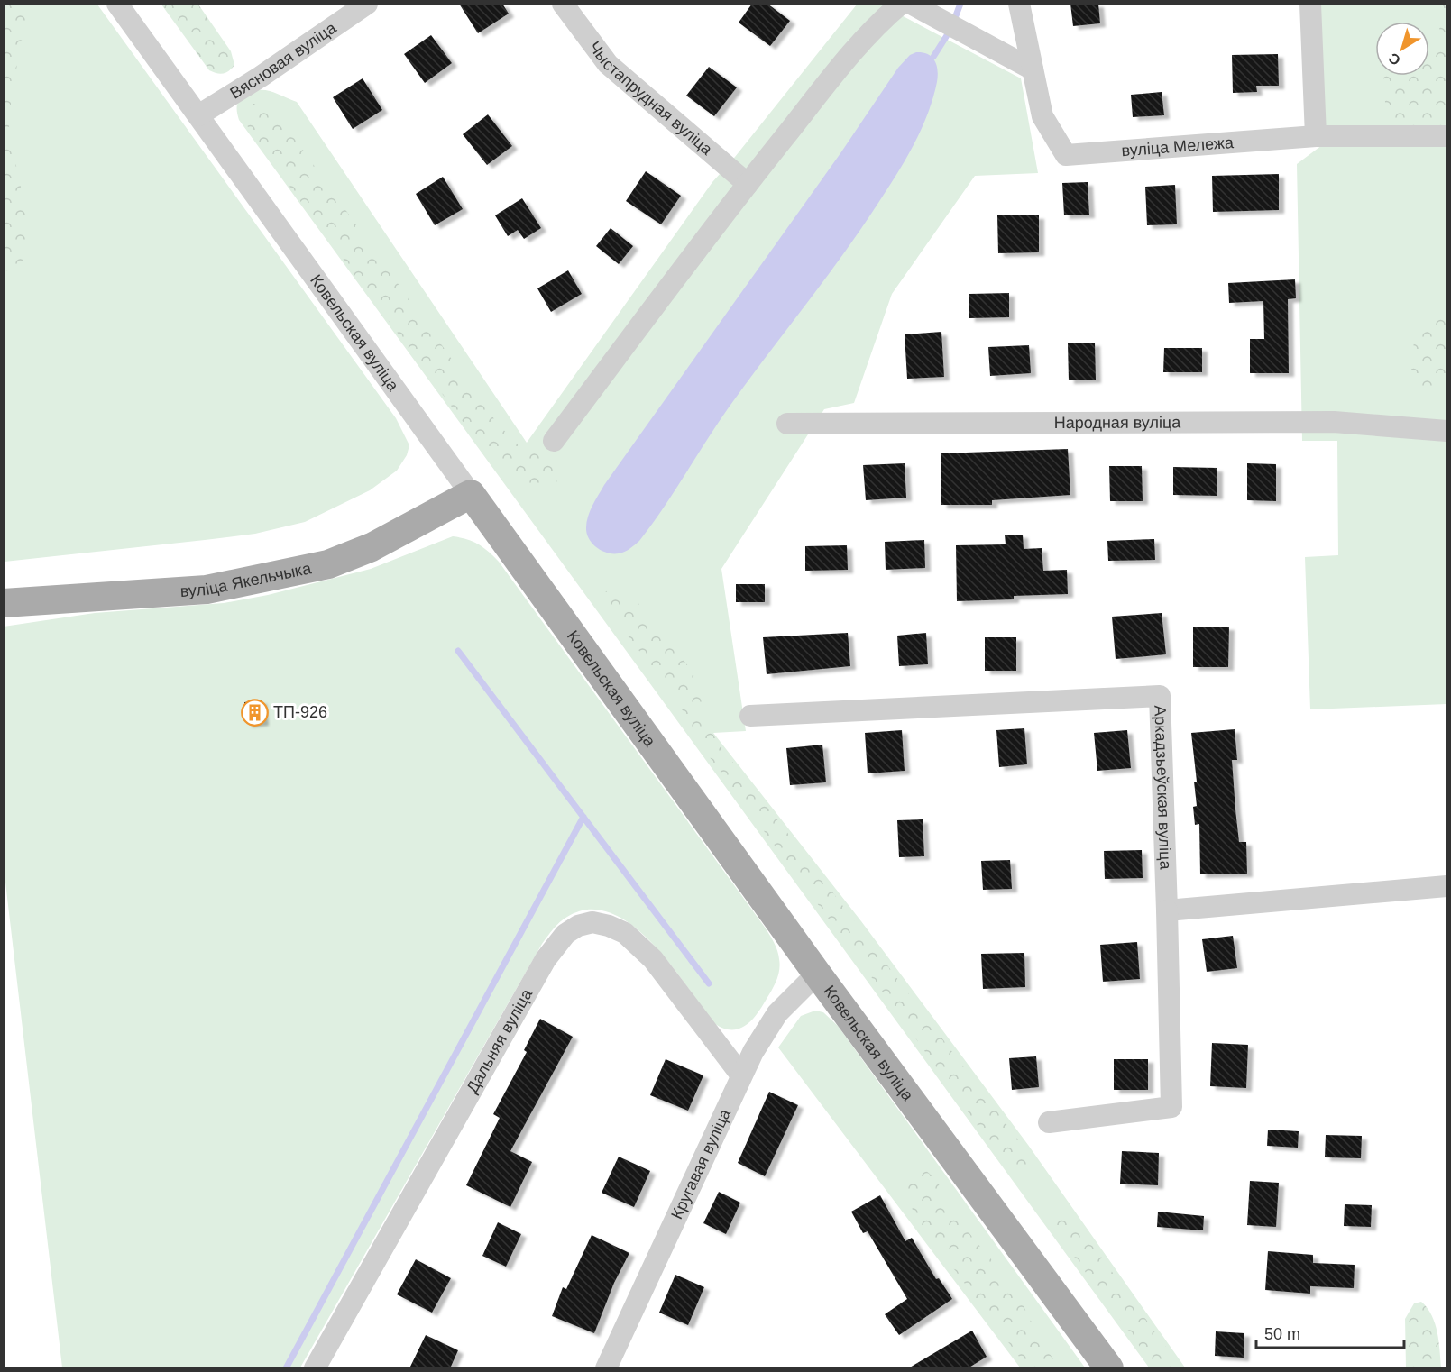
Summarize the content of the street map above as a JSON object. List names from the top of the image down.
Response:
{
  "streets": {
    "main road": ["Ковельская вуліца", "вуліца Якельчыка"],
    "street": [
      "Вясновая вуліца",
      "Чыстапрудная вуліца",
      "вуліца Мележа",
      "Народная вуліца",
      "Аркадзьеўская вуліца",
      "Дальняя вуліца",
      "Кругавая вуліца"
    ]
  },
  "crossings": [
    ["Вясновая вуліца", "Ковельская вуліца"],
    ["Ковельская вуліца", "вуліца Якельчыка"],
    ["Ковельская вуліца", "Кругавая вуліца"],
    ["Дальняя вуліца", "Кругавая вуліца"]
  ],
  "places": {
    "building": ["ТП-926"]
  },
  "scale_bar": "50 m",
  "north": "bottom left"
}
